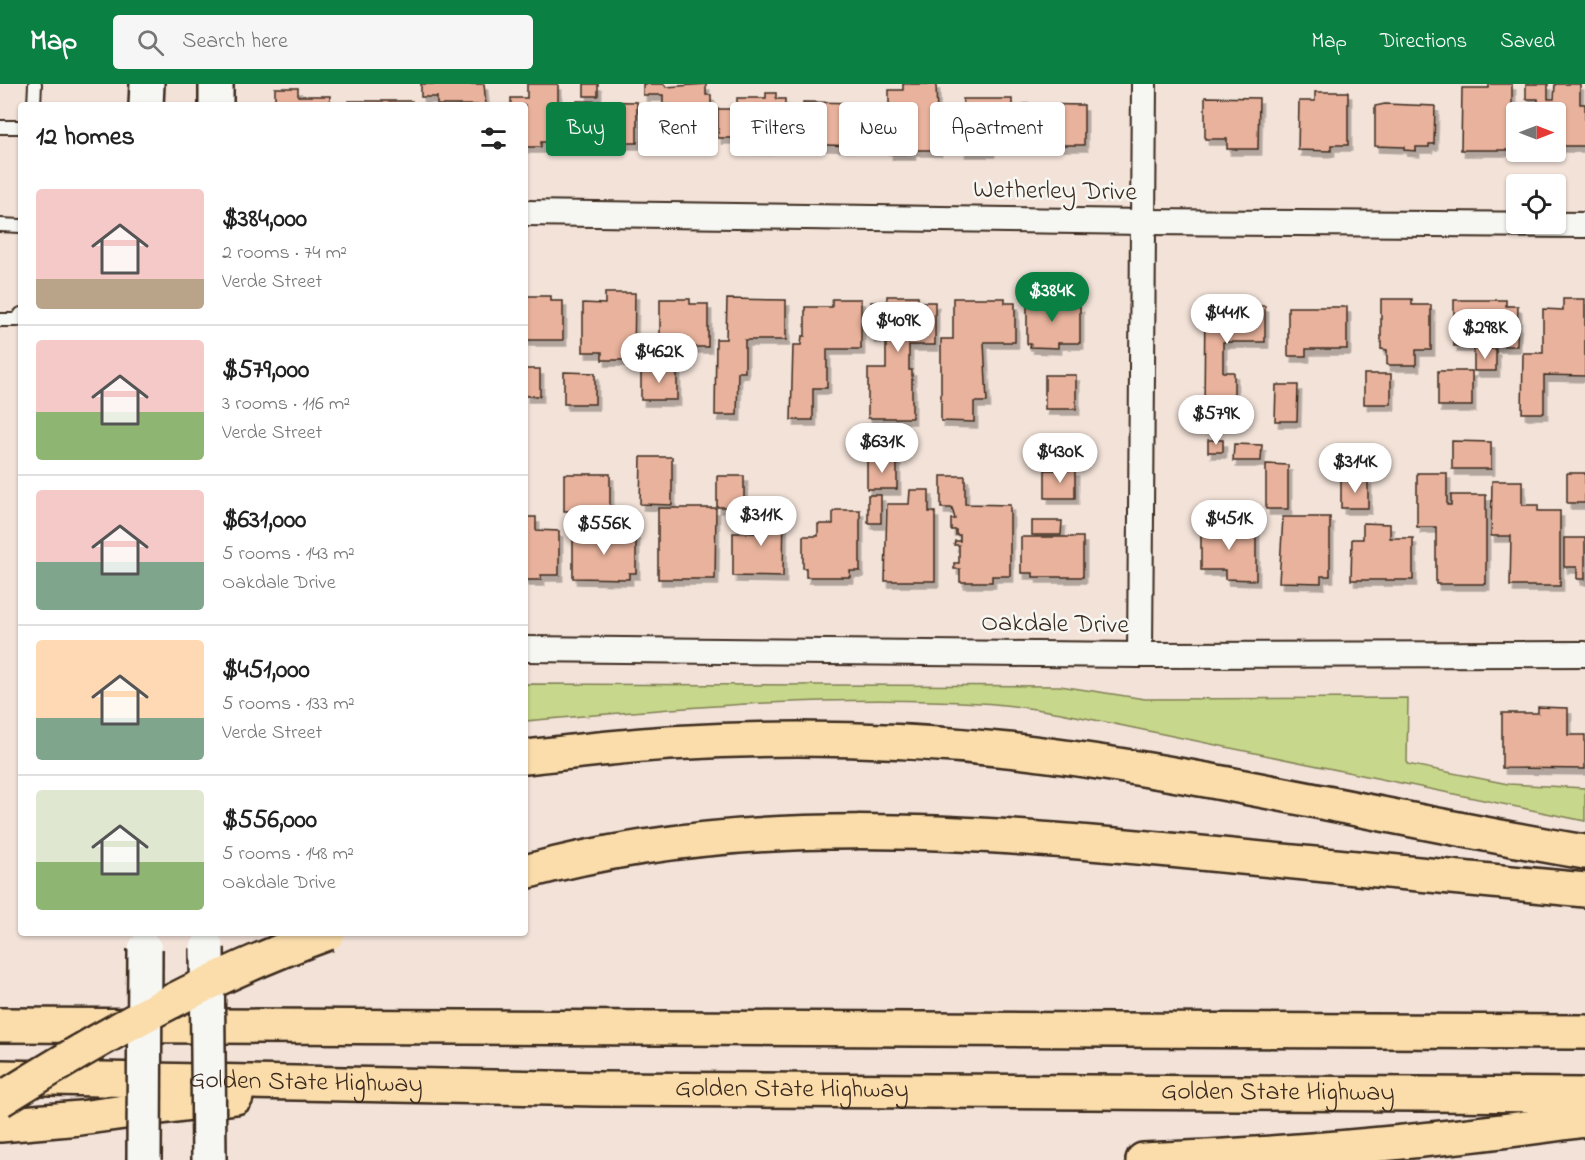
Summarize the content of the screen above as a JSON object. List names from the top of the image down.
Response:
{
  "streets": {
    "highway": ["Golden State Highway"],
    "street": ["Wetherley Drive", "Oakdale Drive"]
  },
  "north": "right",
  "page": {
    "header": "Map",
    "search": "Search here",
    "nav": ["Map", "Directions", "Saved"],
    "chip": [
      "Buy",
      "Rent",
      "Filters",
      "New",
      "Apartment"
    ],
    "heading": "12 homes",
    "list": [
      {
        "name": "$384,000",
        "note": "2 rooms · 74 m² · Verde Street"
      },
      {
        "name": "$579,000",
        "note": "3 rooms · 116 m² · Verde Street"
      },
      {
        "name": "$631,000",
        "note": "5 rooms · 143 m² · Oakdale Drive"
      },
      {
        "name": "$451,000",
        "note": "5 rooms · 133 m² · Verde Street"
      },
      {
        "name": "$556,000",
        "note": "5 rooms · 148 m² · Oakdale Drive"
      }
    ],
    "price": [
      "$384K",
      "$441K",
      "$409K",
      "$298K",
      "$462K",
      "$579K",
      "$631K",
      "$430K",
      "$314K",
      "$311K",
      "$451K",
      "$556K"
    ]
  }
}
